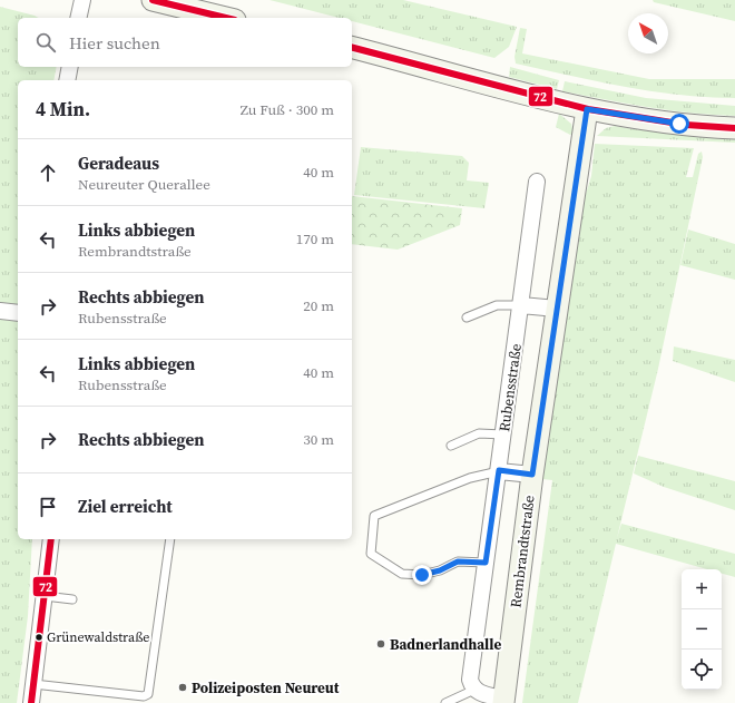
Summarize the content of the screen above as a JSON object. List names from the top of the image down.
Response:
{
  "streets": {
    "street": ["Rubensstraße", "Rembrandtstraße"]
  },
  "places": ["Grünewaldstraße", "Badnerlandhalle", "Polizeiposten Neureut"],
  "lines": ["transit line 72"],
  "north": "top left",
  "page": {
    "search": "Hier suchen",
    "heading": ["4 Min.", "Zu Fuß · 300 m"],
    "list": [
      ["Geradeaus", "Neureuter Querallee", "40 m"],
      ["Links abbiegen", "Rembrandtstraße", "170 m"],
      ["Rechts abbiegen", "Rubensstraße", "20 m"],
      ["Links abbiegen", "Rubensstraße", "40 m"],
      ["Rechts abbiegen", "30 m"],
      "Ziel erreicht"
    ],
    "map_buttons": ["+", "−"]
  }
}
